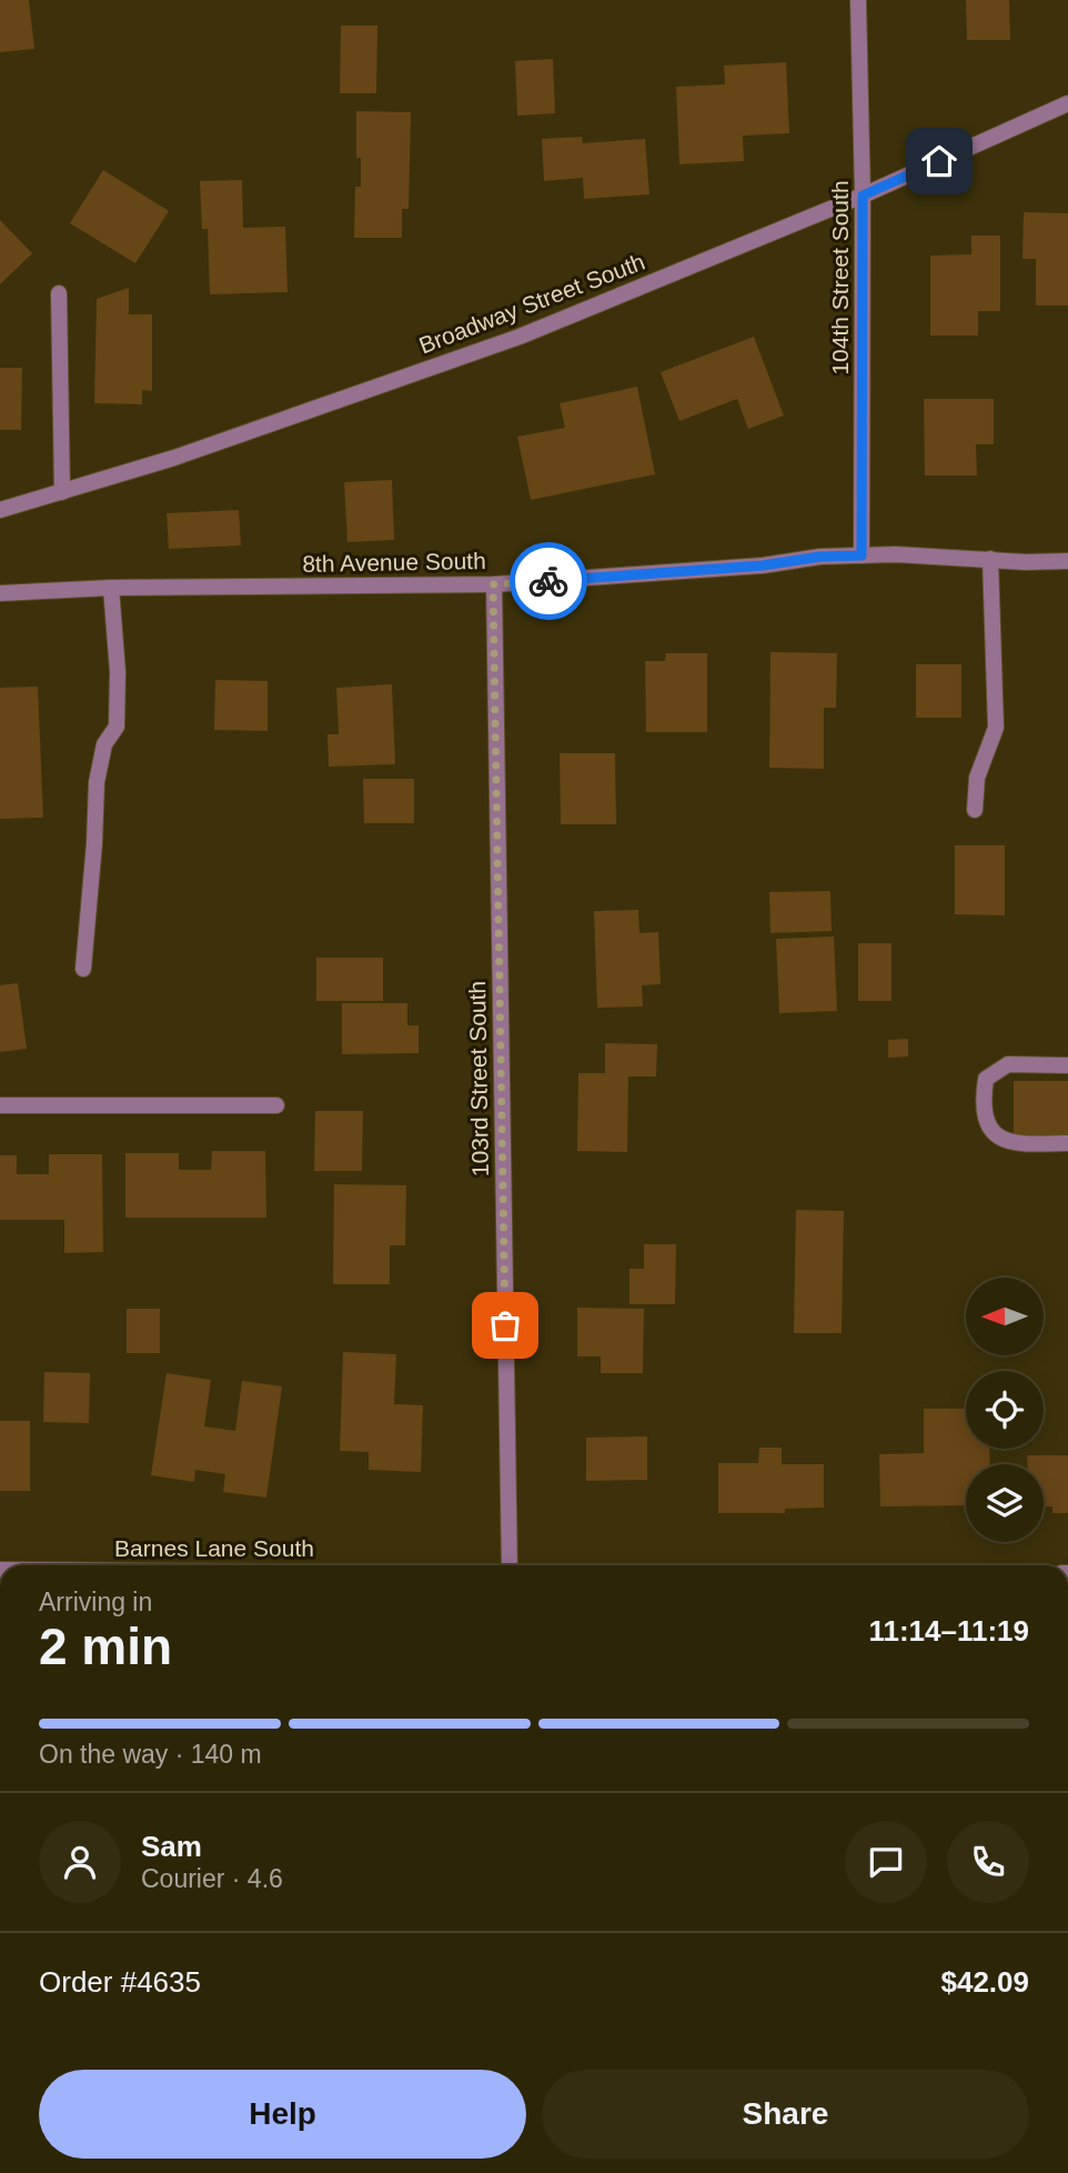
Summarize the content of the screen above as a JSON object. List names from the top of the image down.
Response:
{
  "streets": {
    "street": [
      "104th Street South",
      "Broadway Street South",
      "8th Avenue South",
      "103rd Street South"
    ]
  },
  "crossings": [
    ["104th Street South", "Broadway Street South"],
    ["104th Street South", "8th Avenue South"],
    ["8th Avenue South", "103rd Street South"]
  ],
  "north": "left",
  "page": {
    "heading": ["2 min", "Arriving in", "11:14–11:19"],
    "panel": [
      "Sam",
      "Courier · 4.6",
      "Order #4635",
      "$42.09"
    ],
    "bar": "On the way · 140 m",
    "buttons": ["Help", "Share"]
  }
}
